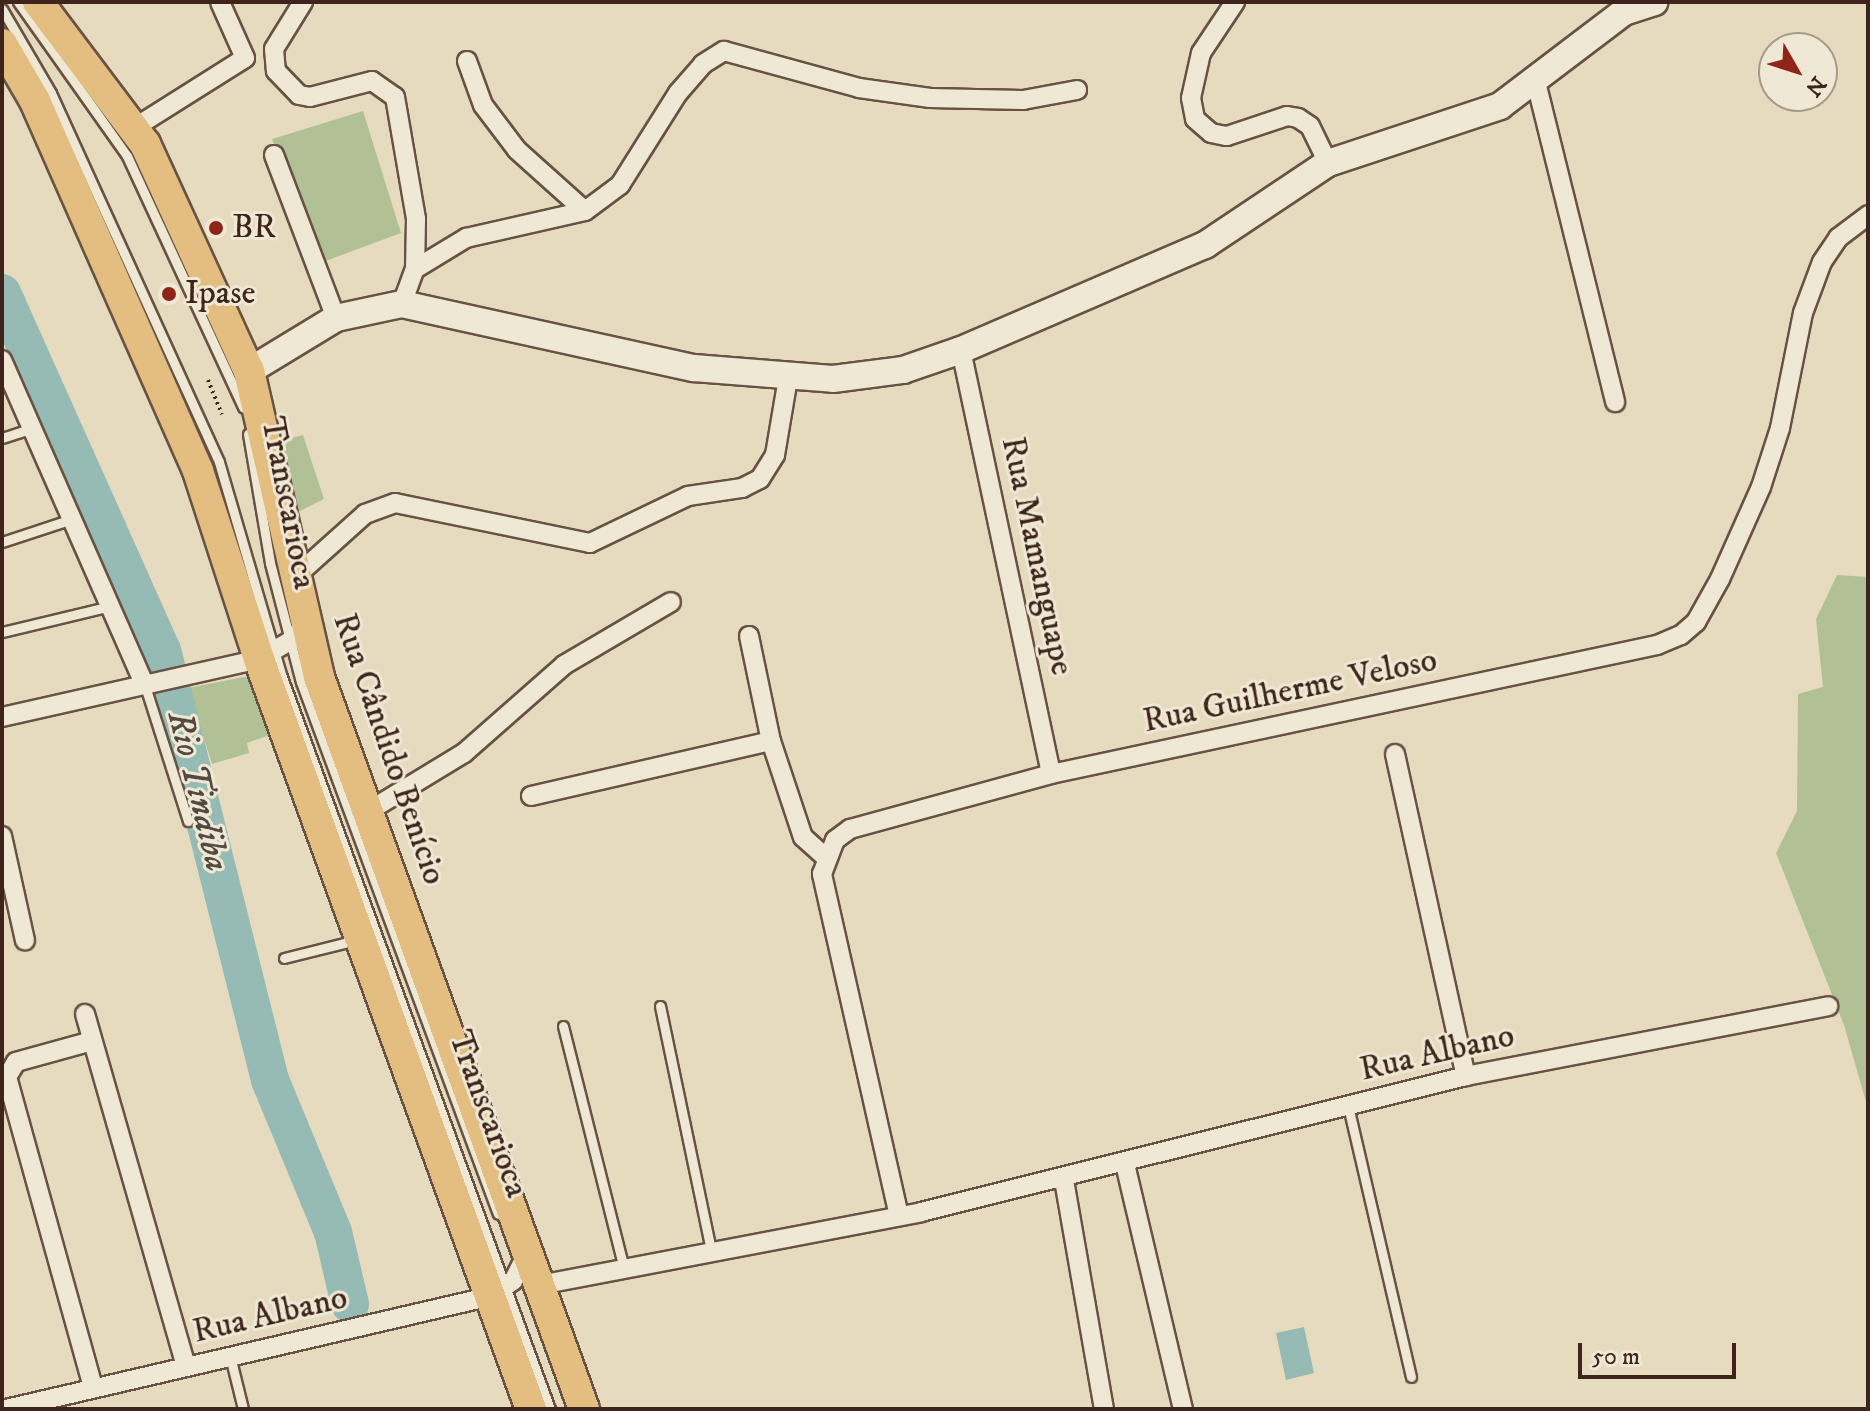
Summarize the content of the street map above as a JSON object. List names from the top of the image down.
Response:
{
  "streets": {
    "main road": ["Rua Cândido Benício"],
    "street": ["Rua Mamanguape", "Rua Guilherme Veloso", "Rua Albano"],
    "lane": ["Transcarioca"]
  },
  "crossings": [
    ["Transcarioca", "Rua Cândido Benício"],
    ["Transcarioca", "Rua Albano"],
    ["Rua Mamanguape", "Rua Guilherme Veloso"],
    ["Rua Cândido Benício", "Rua Albano"]
  ],
  "water": ["Rio Tindiba"],
  "places": ["BR", "Ipase"],
  "scale_bar": "50 m",
  "north": "bottom right"
}
